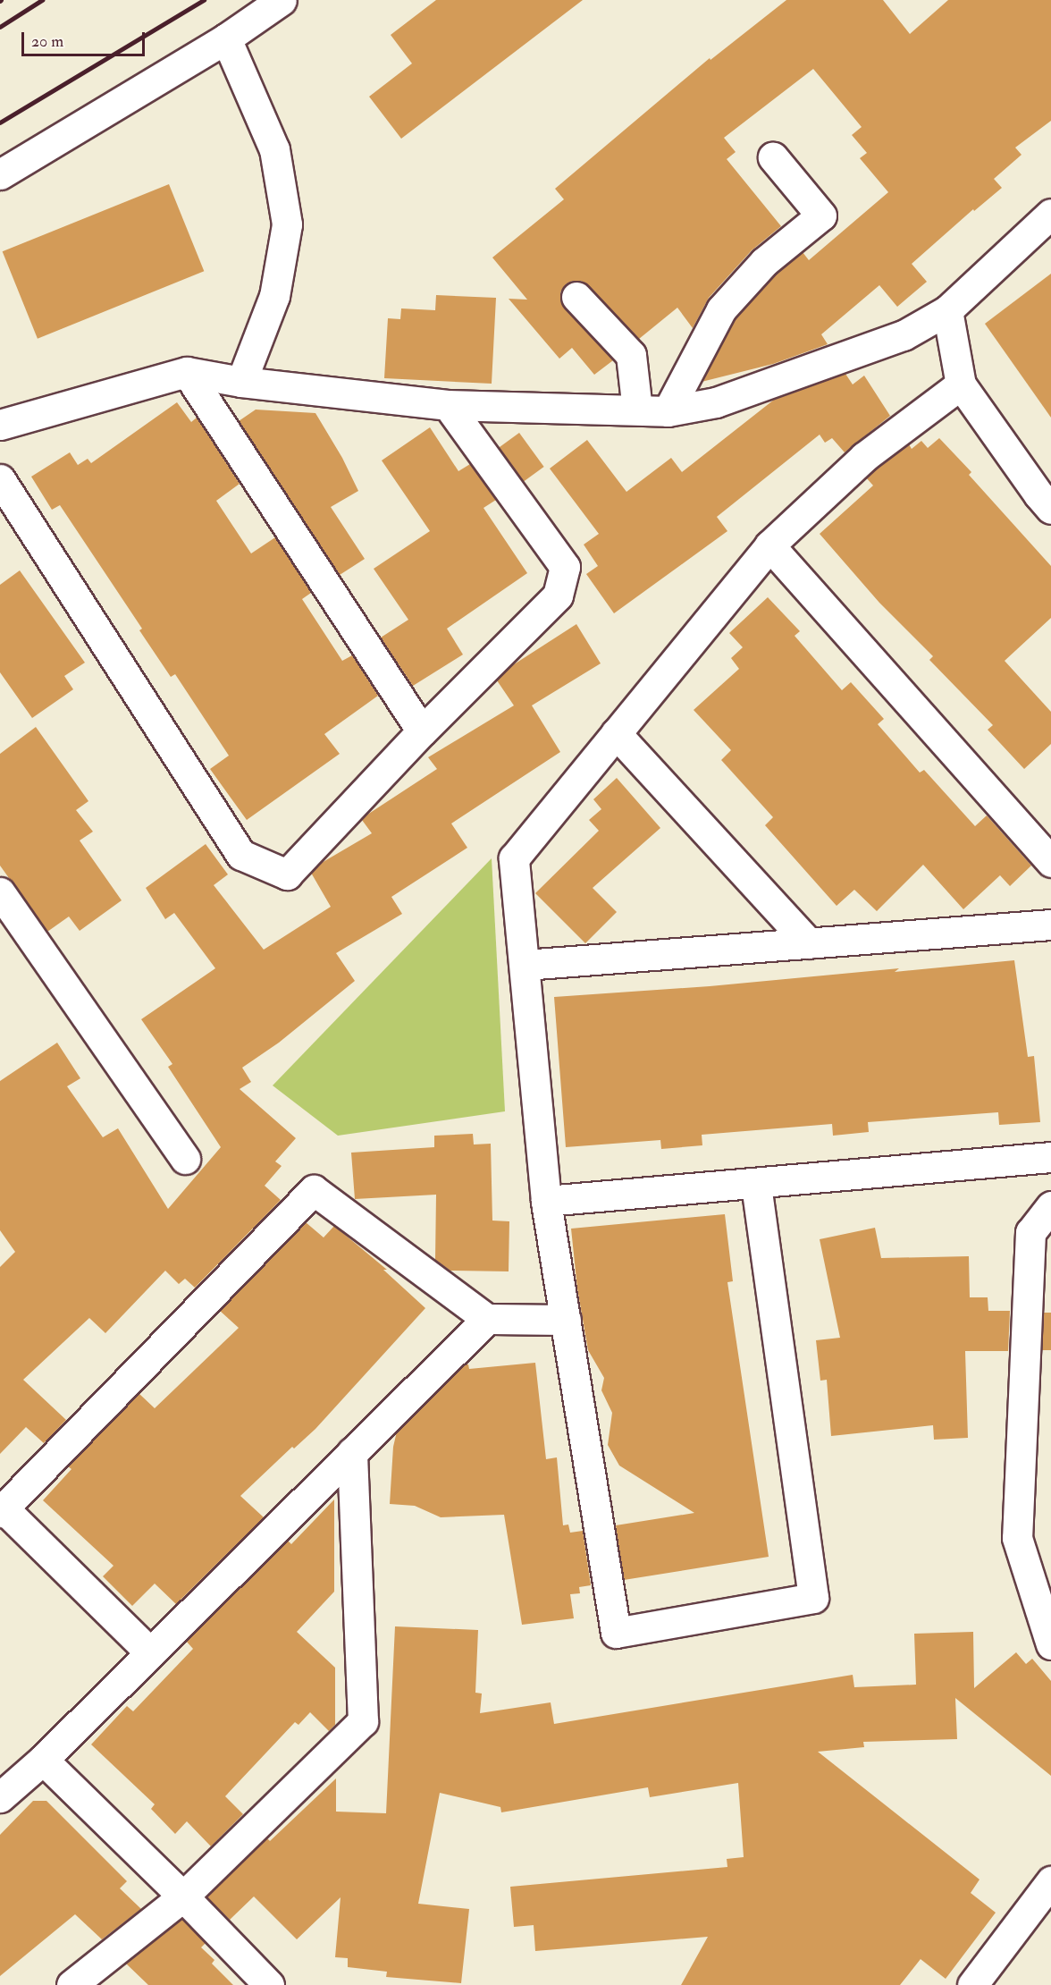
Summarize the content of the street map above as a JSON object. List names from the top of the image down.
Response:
{
  "scale_bar": "20 m"
}
